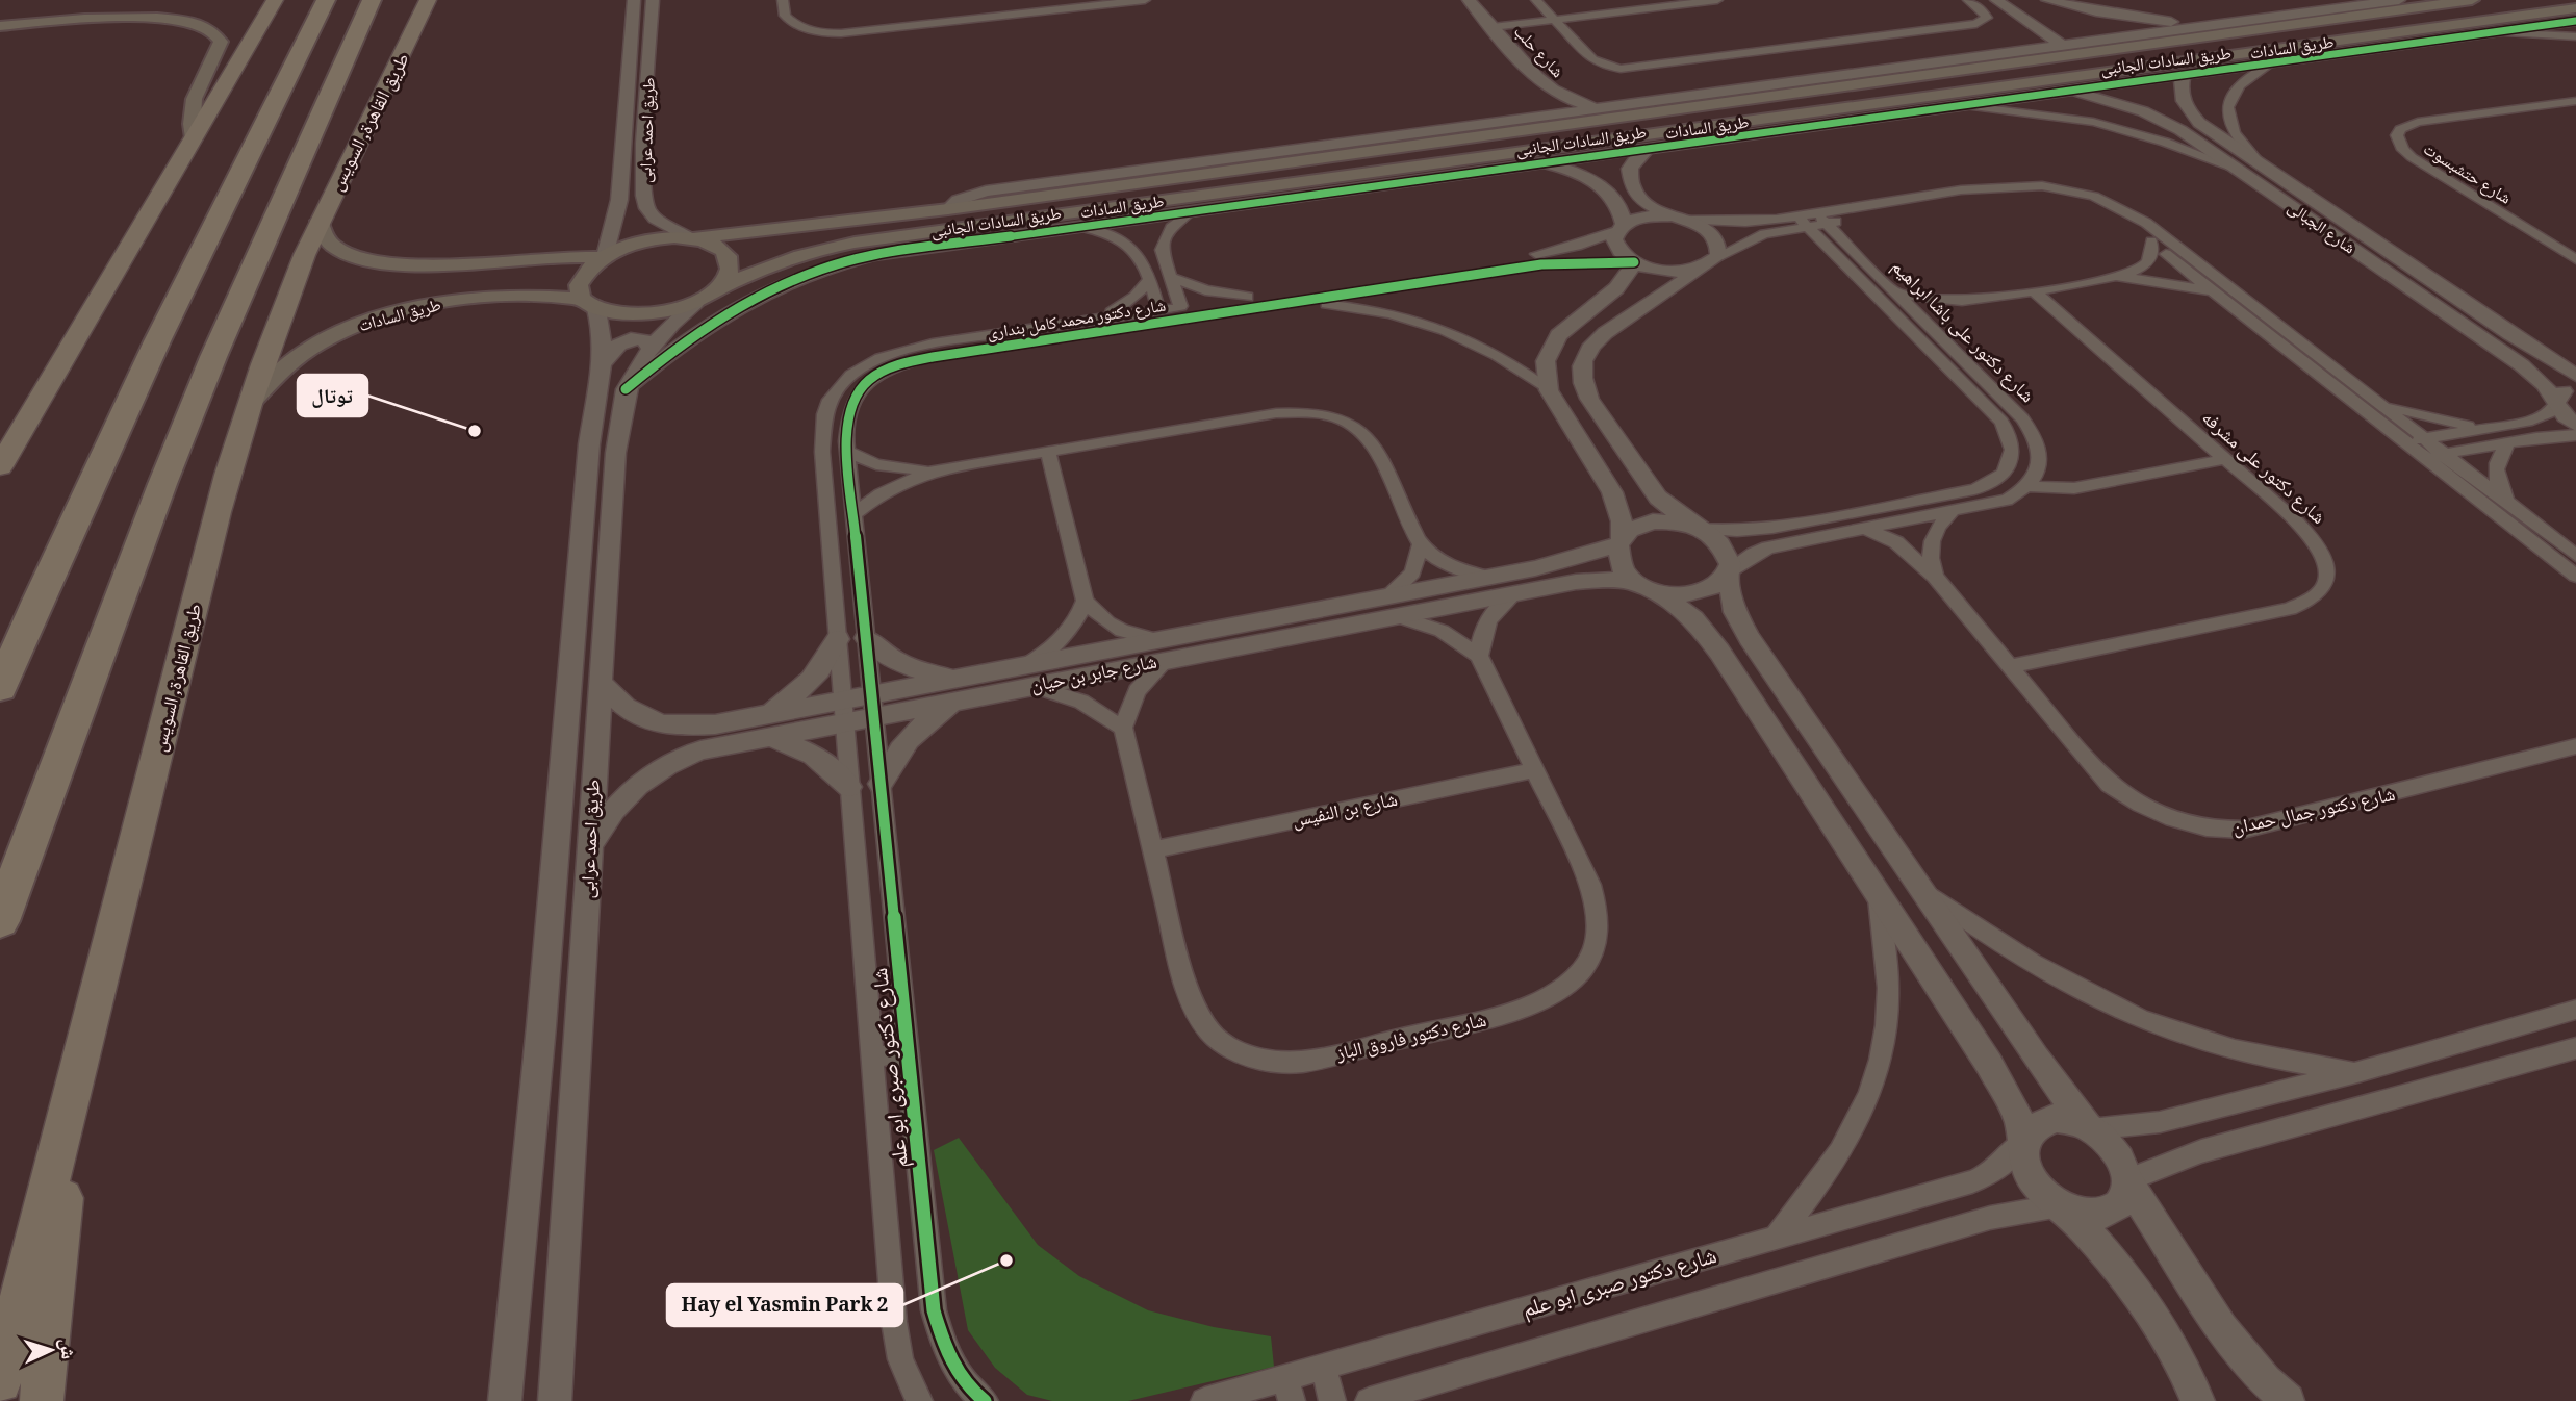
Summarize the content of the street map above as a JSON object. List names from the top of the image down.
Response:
{
  "streets": {
    "highway": ["طريق القاهرة, السويس"],
    "main road": ["طريق السادات"],
    "street": [
      "شارع حلب",
      "طريق السادات الجانبى",
      "طريق احمد عرابى",
      "شارع حتشبسوت",
      "شارع الجبالى",
      "شارع دكتور محمد كامل بندارى",
      "شارع دكتور على باشا ابراهيم",
      "شارع دكتور على مشرفه",
      "شارع جابر بن حيان",
      "شارع بن النفيس",
      "شارع دكتور جمال حمدان",
      "شارع دكتور فاروق الباز",
      "شارع دكتور صبرى ابو علم"
    ]
  },
  "crossings": [
    ["طريق السادات", "طريق السادات الجانبى"],
    ["طريق السادات", "طريق القاهرة, السويس"],
    ["طريق السادات", "طريق احمد عرابى"],
    ["شارع حلب", "طريق السادات الجانبى"],
    ["طريق السادات الجانبى", "طريق احمد عرابى"],
    ["طريق السادات الجانبى", "شارع الجبالى"],
    ["طريق احمد عرابى", "شارع جابر بن حيان"],
    ["شارع دكتور محمد كامل بندارى", "شارع جابر بن حيان"],
    ["شارع دكتور محمد كامل بندارى", "شارع دكتور صبرى ابو علم"],
    ["شارع دكتور على مشرفه", "شارع دكتور جمال حمدان"],
    ["شارع جابر بن حيان", "شارع دكتور صبرى ابو علم"],
    ["شارع بن النفيس", "شارع دكتور فاروق الباز"]
  ],
  "places": ["توتال", "Hay el Yasmin Park 2"],
  "north": "right"
}
